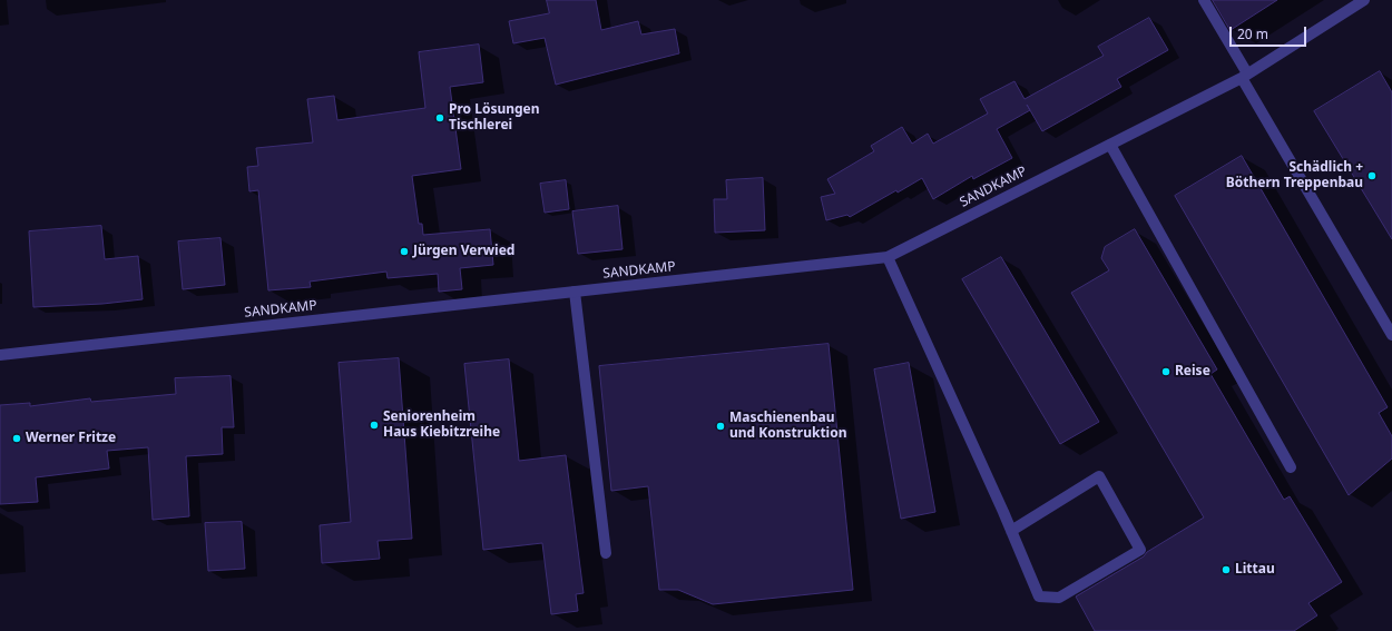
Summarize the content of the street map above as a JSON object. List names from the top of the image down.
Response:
{
  "streets": {
    "street": ["SANDKAMP"]
  },
  "places": [
    "Pro Lösungen Tischlerei",
    "Schädlich + Böthern Treppenbau",
    "Jürgen Verwied",
    "Reise",
    "Seniorenheim Haus Kiebitzreihe",
    "Maschienenbau und Konstruktion",
    "Werner Fritze",
    "Littau"
  ],
  "scale_bar": "20 m"
}
